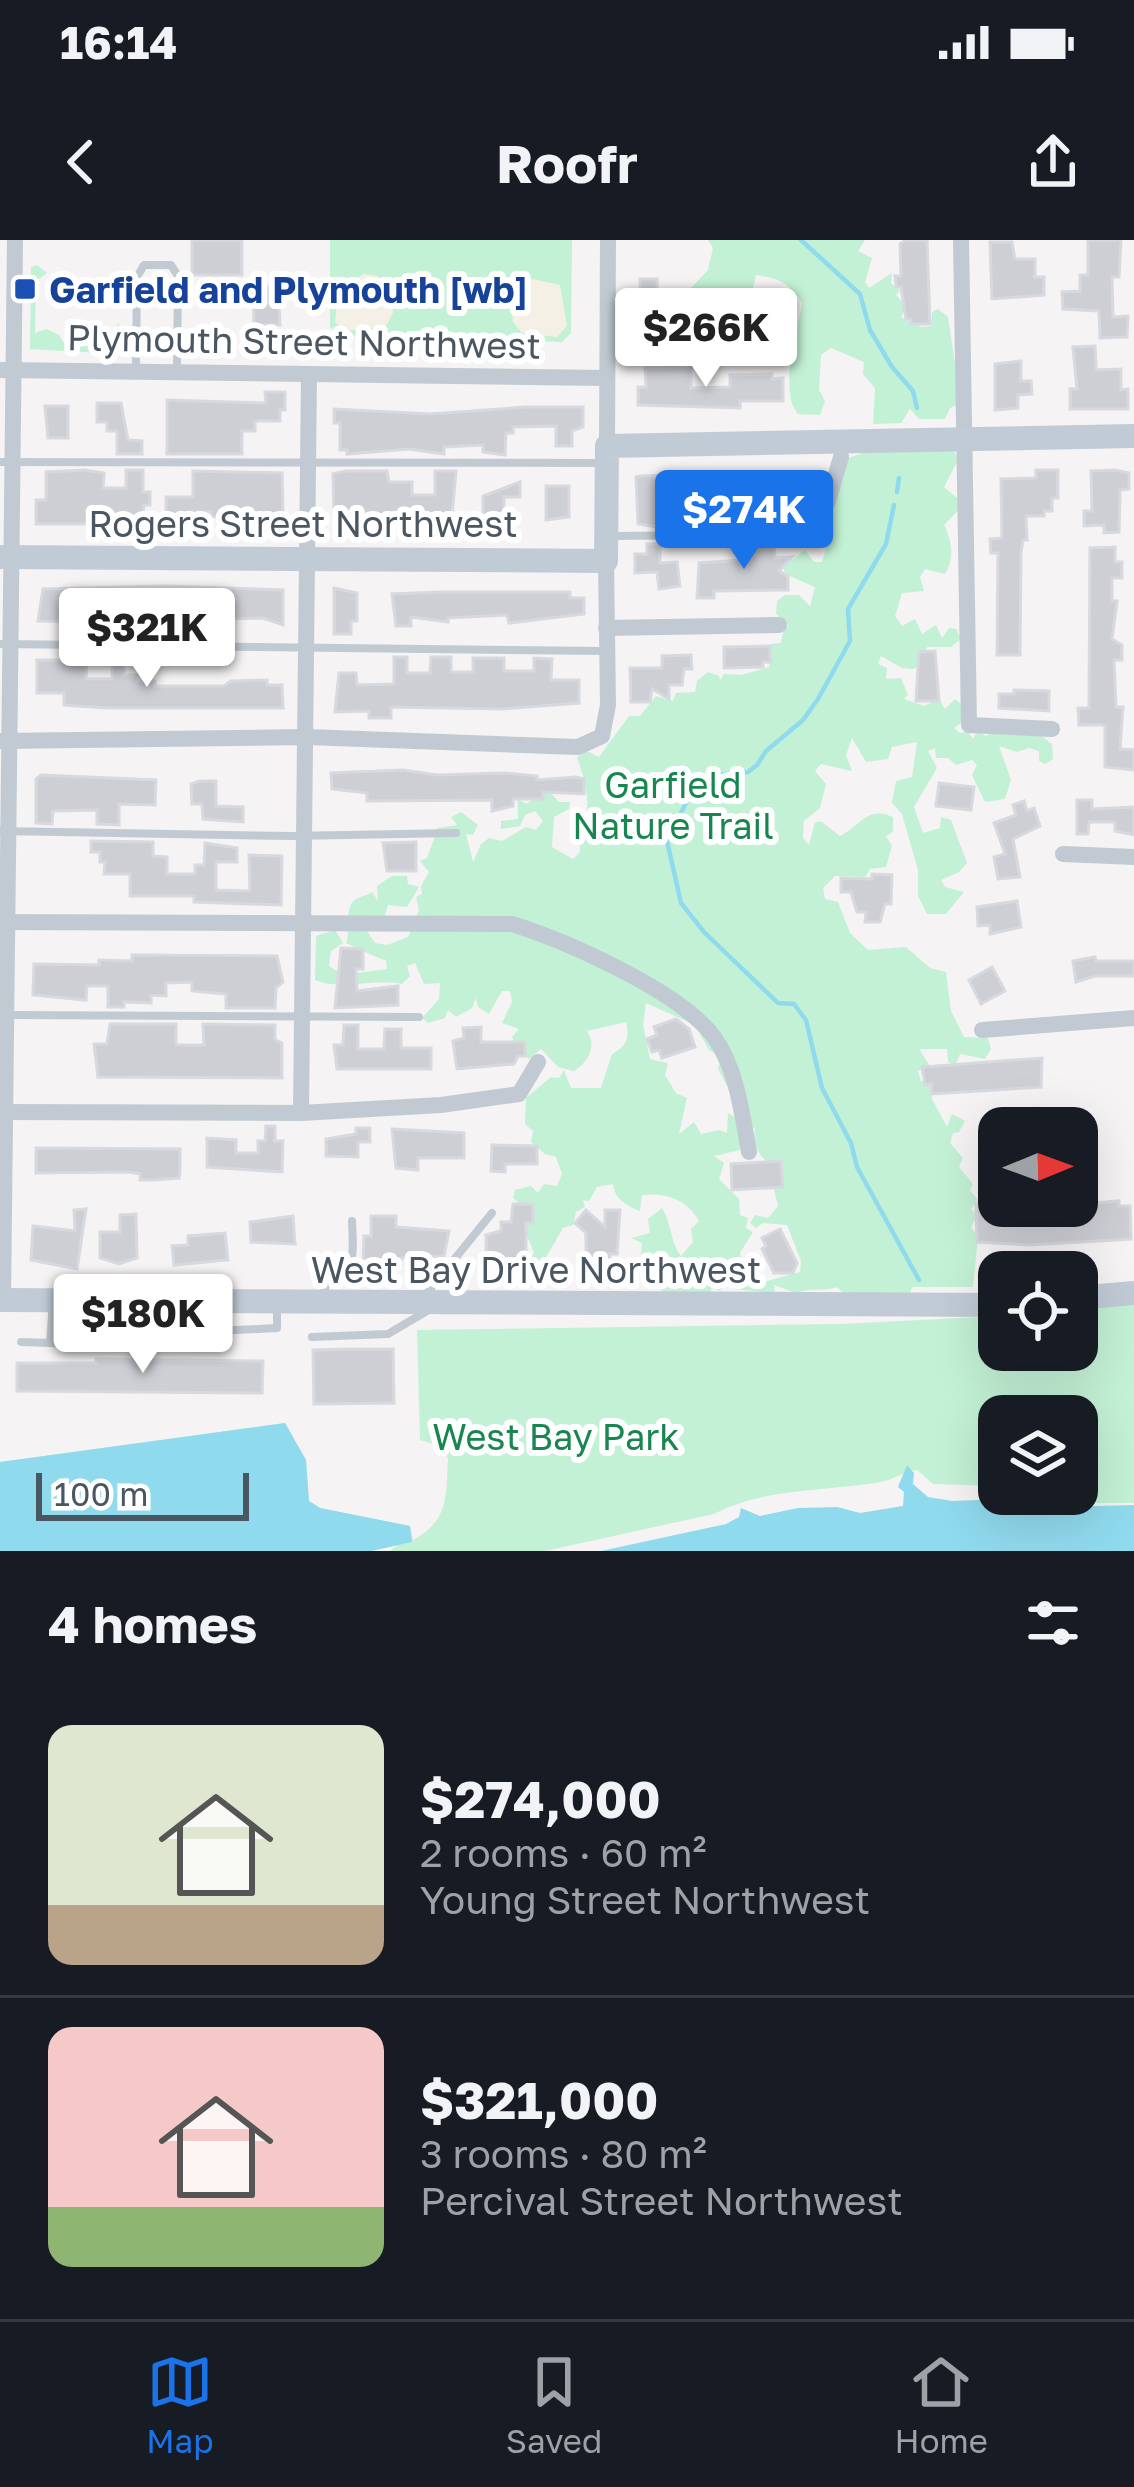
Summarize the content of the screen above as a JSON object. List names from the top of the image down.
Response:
{
  "streets": {
    "street": ["Plymouth Street Northwest", "Rogers Street Northwest", "West Bay Drive Northwest"]
  },
  "parks": ["Garfield Nature Trail", "West Bay Park"],
  "places": {
    "transit": ["Garfield and Plymouth [wb]"]
  },
  "scale_bar": "100 m",
  "north": "right",
  "page": {
    "status": "16:14",
    "header": "Roofr",
    "price": [
      "$266K",
      "$274K",
      "$321K",
      "$180K"
    ],
    "scale": "100 m",
    "heading": "4 homes",
    "list": [
      {
        "name": "$274,000",
        "note": "2 rooms · 60 m² · Young Street Northwest"
      },
      {
        "name": "$321,000",
        "note": "3 rooms · 80 m² · Percival Street Northwest"
      }
    ],
    "tabs": ["Map", "Saved", "Home"]
  }
}
